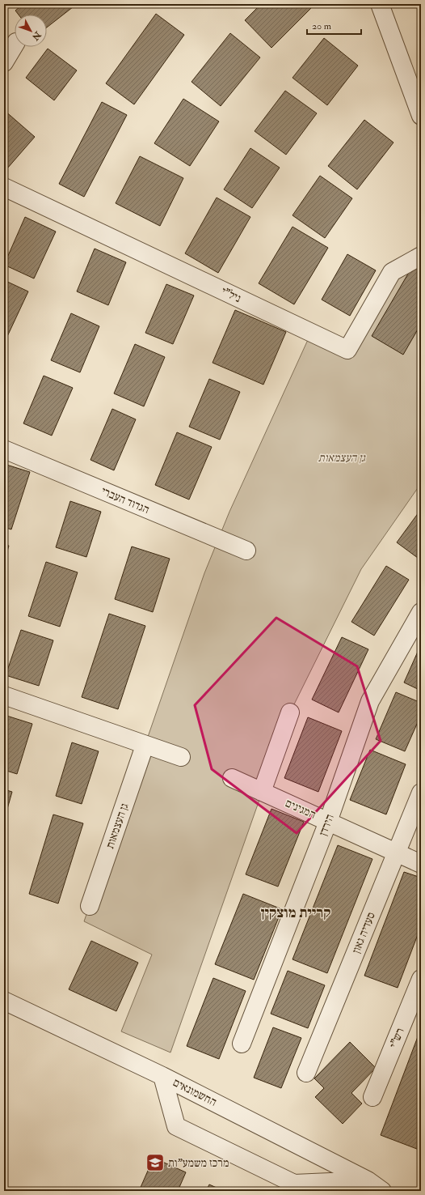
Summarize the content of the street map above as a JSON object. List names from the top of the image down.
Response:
{
  "streets": {
    "street": [
      "ניל\"י",
      "הגדוד העברי",
      "המגינים",
      "הירדן",
      "גן העצמאות",
      "סעדיה גאון",
      "רש\"י",
      "החשמונאים"
    ]
  },
  "crossings": [
    ["המגינים", "הירדן"],
    ["המגינים", "סעדיה גאון"]
  ],
  "districts": ["קריית מוצקין"],
  "parks": ["גן העצמאות"],
  "places": {
    "school or university": ["מרכז משמע\"ות"]
  },
  "scale_bar": "20 m",
  "north": "bottom right"
}
